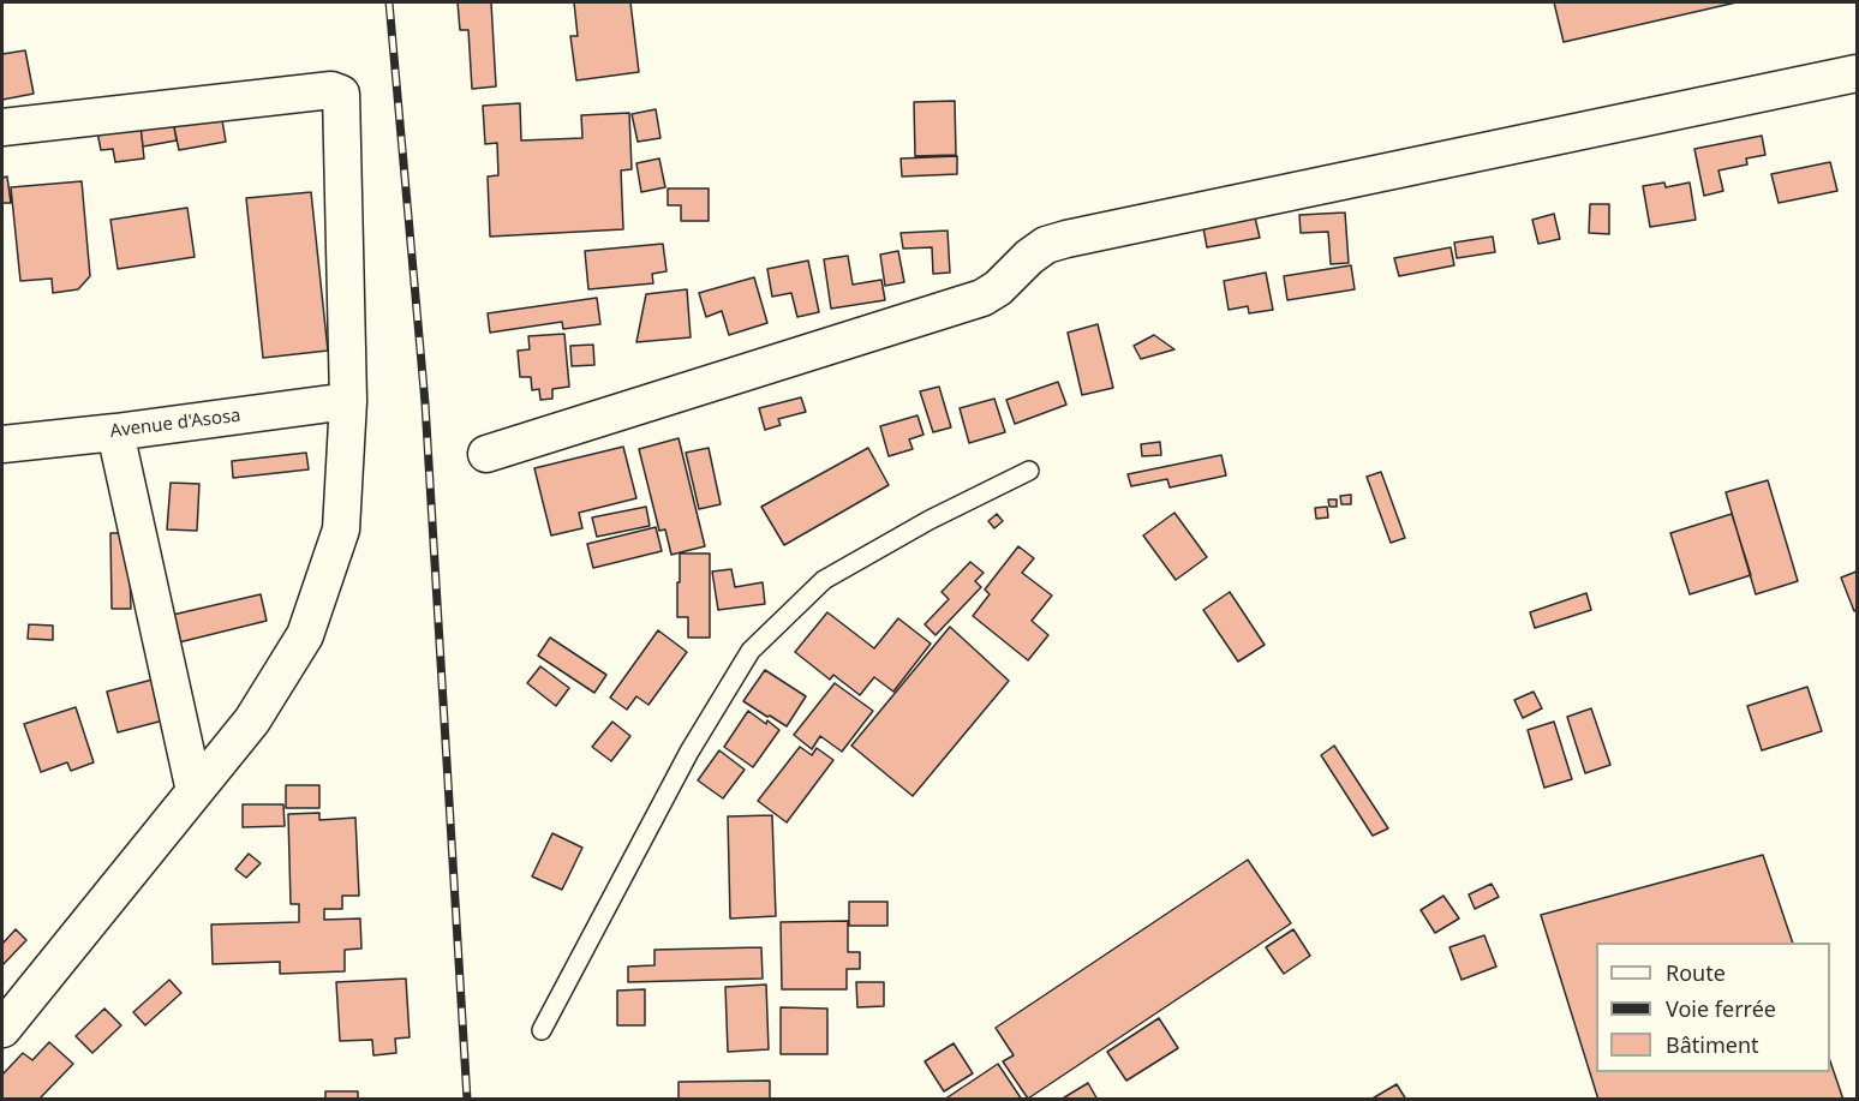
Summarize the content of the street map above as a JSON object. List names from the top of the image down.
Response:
{
  "streets": {
    "street": ["Avenue d'Asosa"]
  },
  "legend": ["Route", "Voie ferrée", "Bâtiment"]
}
